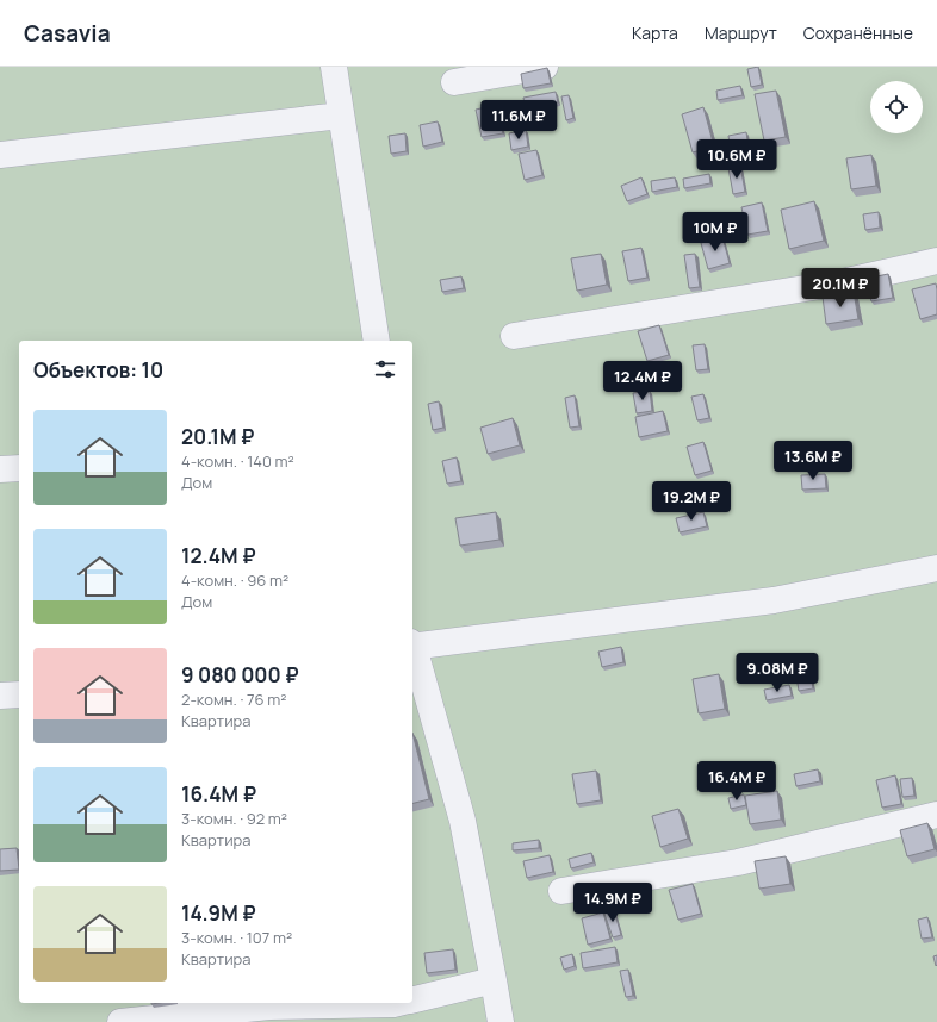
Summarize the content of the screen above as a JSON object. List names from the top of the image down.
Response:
{
  "page": {
    "header": "Casavia",
    "nav": ["Карта", "Маршрут", "Сохранённые"],
    "price": [
      "11.6M ₽",
      "10.6M ₽",
      "10M ₽",
      "20.1M ₽",
      "12.4M ₽",
      "13.6M ₽",
      "19.2M ₽",
      "9.08M ₽",
      "16.4M ₽",
      "14.9M ₽"
    ],
    "heading": "Объектов: 10",
    "list": [
      {
        "name": "20.1M ₽",
        "note": "4-комн. · 140 m² · Дом"
      },
      {
        "name": "12.4M ₽",
        "note": "4-комн. · 96 m² · Дом"
      },
      {
        "name": "9 080 000 ₽",
        "note": "2-комн. · 76 m² · Квартира"
      },
      {
        "name": "16.4M ₽",
        "note": "3-комн. · 92 m² · Квартира"
      },
      {
        "name": "14.9M ₽",
        "note": "3-комн. · 107 m² · Квартира"
      }
    ]
  }
}
